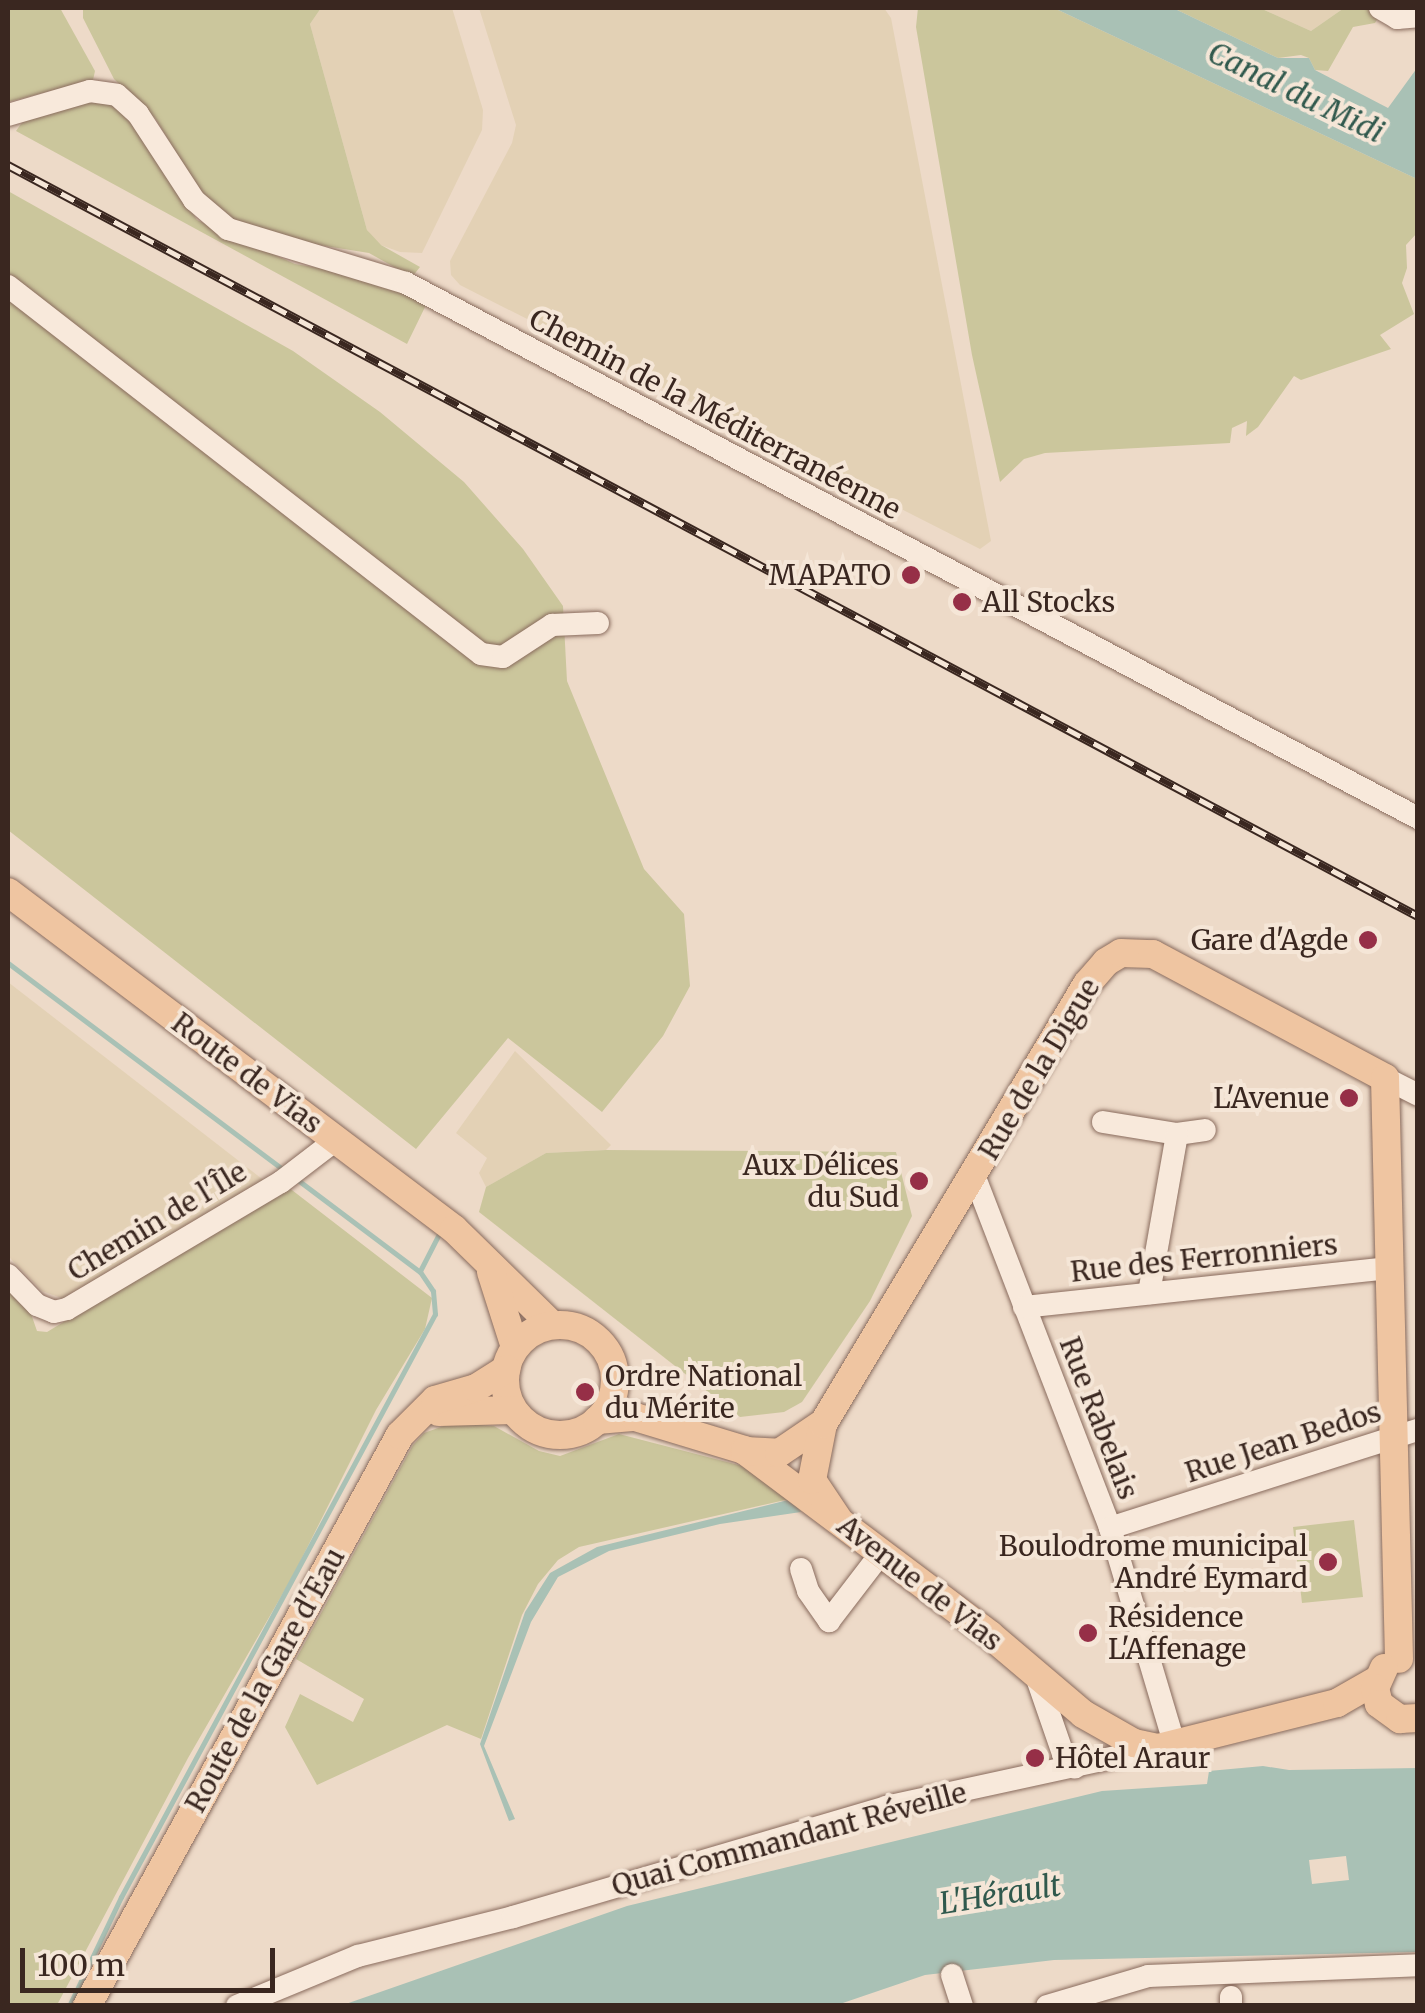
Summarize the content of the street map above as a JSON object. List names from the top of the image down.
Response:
{
  "streets": {
    "main road": [
      "Rue de la Digue",
      "Route de Vias",
      "Avenue de Vias",
      "Route de la Gare d'Eau",
      "Quai Commandant Réveille"
    ],
    "street": [
      "Chemin de la Méditerranéenne",
      "Chemin de l'Île",
      "Rue des Ferronniers",
      "Rue Rabelais",
      "Rue Jean Bedos"
    ]
  },
  "crossings": [
    ["Rue de la Digue", "Rue Rabelais"],
    ["Rue de la Digue", "Avenue de Vias"],
    ["Route de Vias", "Chemin de l'Île"],
    ["Route de Vias", "Avenue de Vias"],
    ["Route de Vias", "Route de la Gare d'Eau"],
    ["Rue des Ferronniers", "Rue Rabelais"],
    ["Rue Rabelais", "Rue Jean Bedos"],
    ["Rue Rabelais", "Avenue de Vias"],
    ["Rue Rabelais", "Quai Commandant Réveille"],
    ["Avenue de Vias", "Route de la Gare d'Eau"],
    ["Avenue de Vias", "Quai Commandant Réveille"]
  ],
  "water": ["Canal du Midi", "L'Hérault"],
  "places": [
    "MAPATO",
    "All Stocks",
    "Gare d'Agde",
    "L'Avenue",
    "Aux Délices du Sud",
    "Ordre National du Mérite",
    "Boulodrome municipal André Eymard",
    "Résidence L'Affenage",
    "Hôtel Araur"
  ],
  "scale_bar": "100 m"
}
